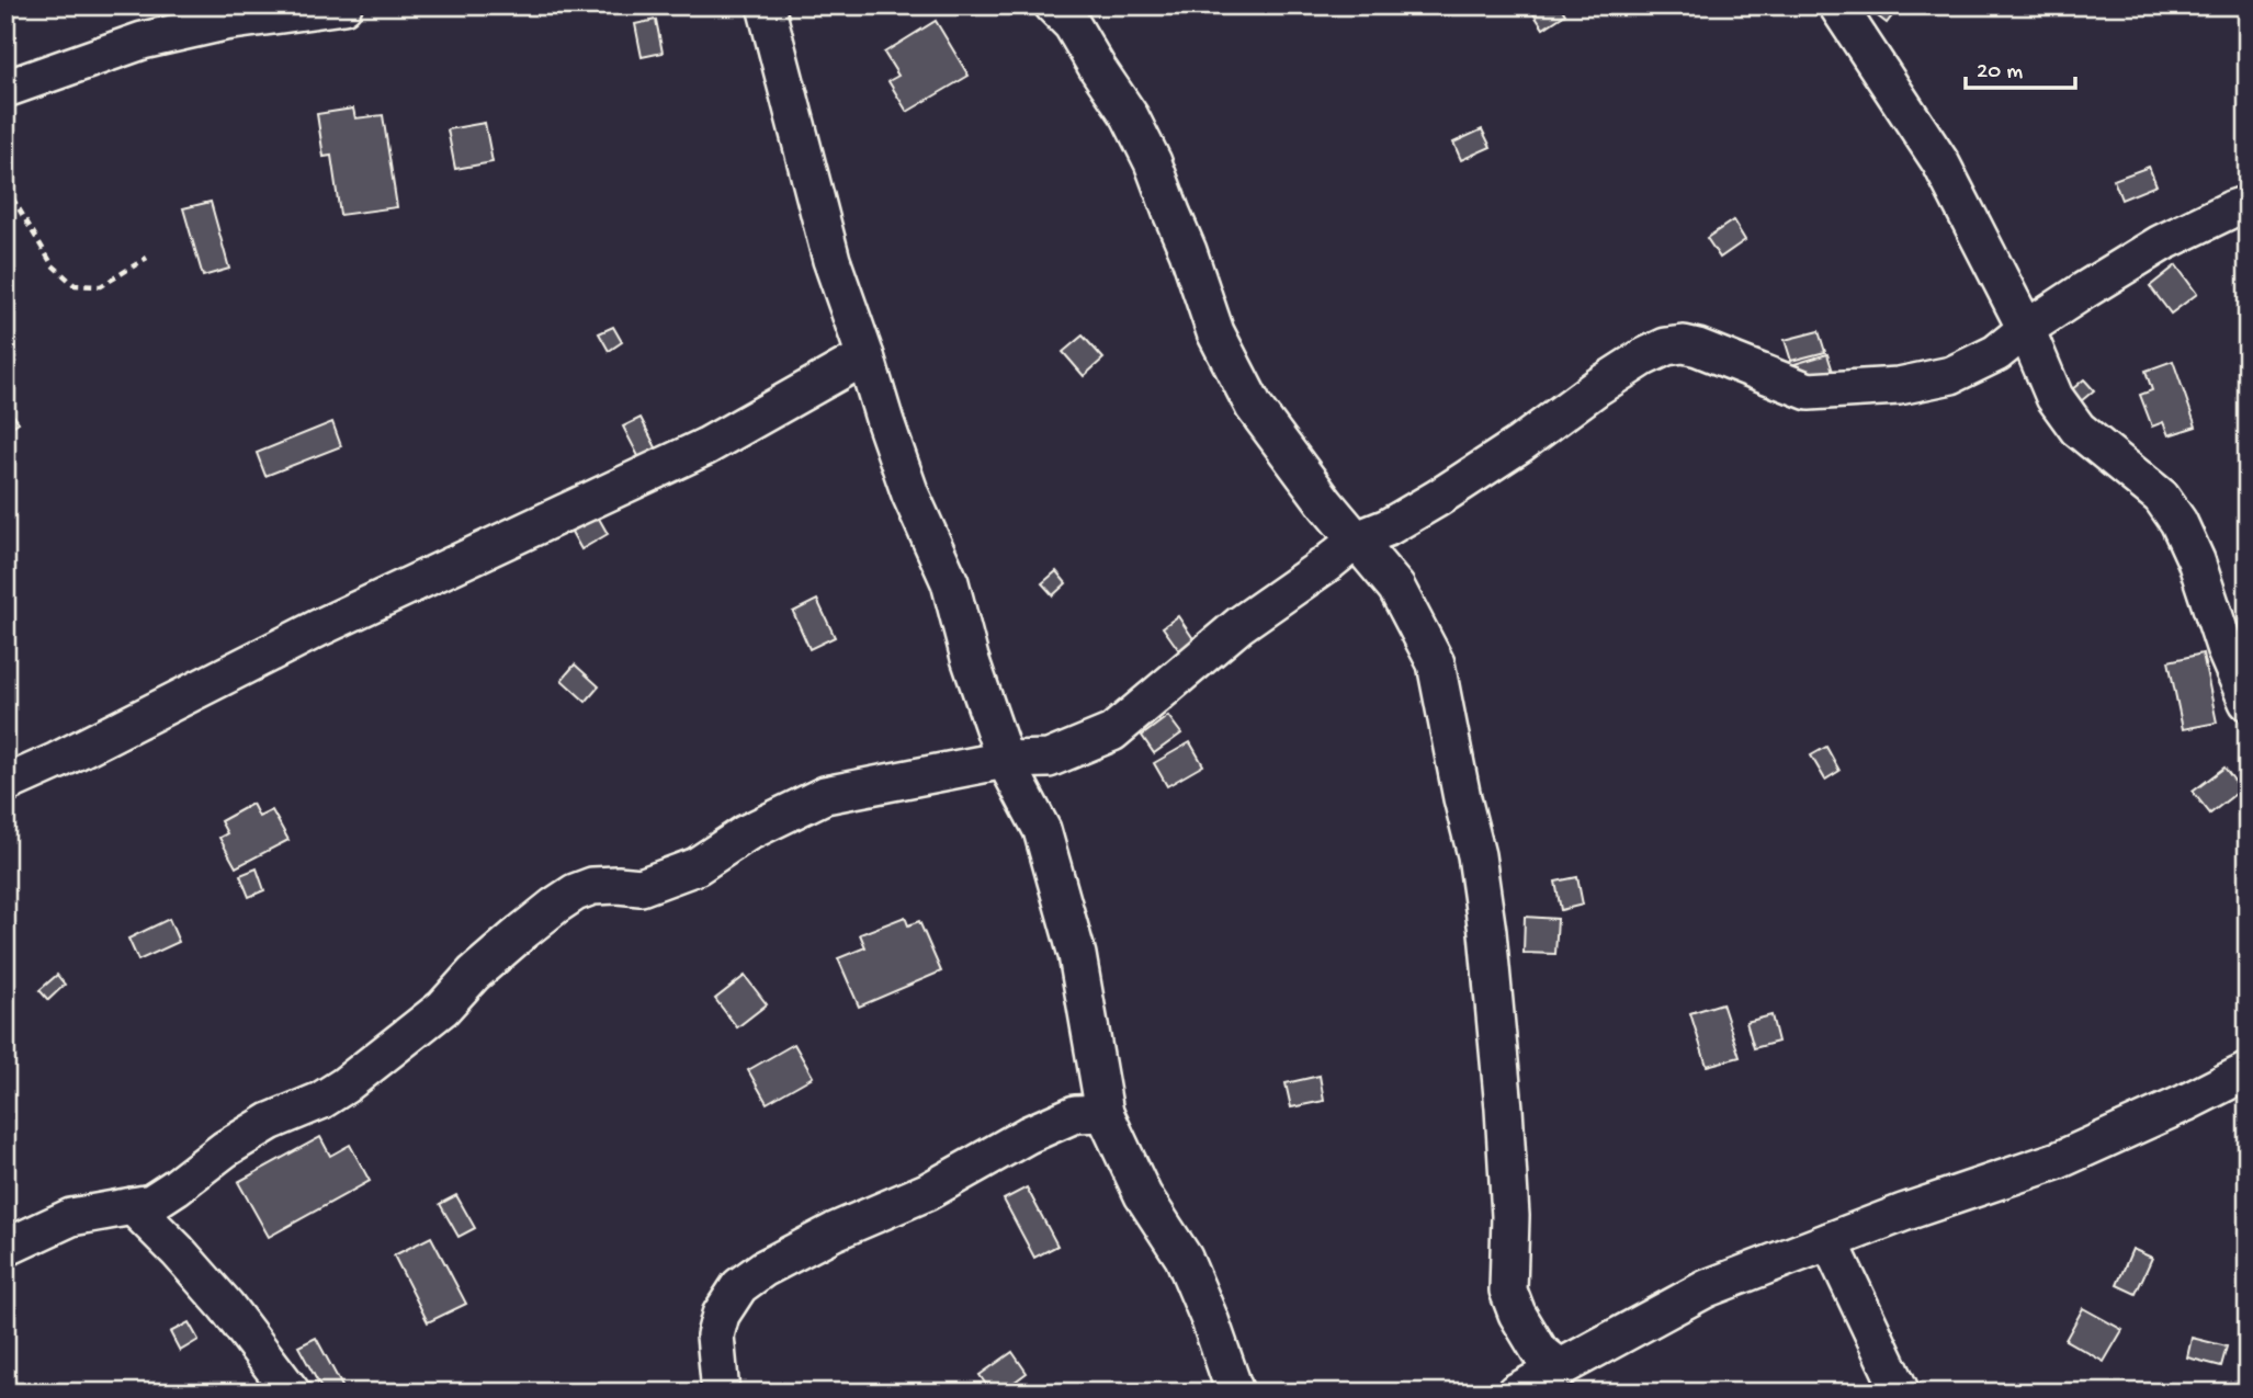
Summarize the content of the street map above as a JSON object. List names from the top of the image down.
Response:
{
  "scale_bar": "20 m"
}
